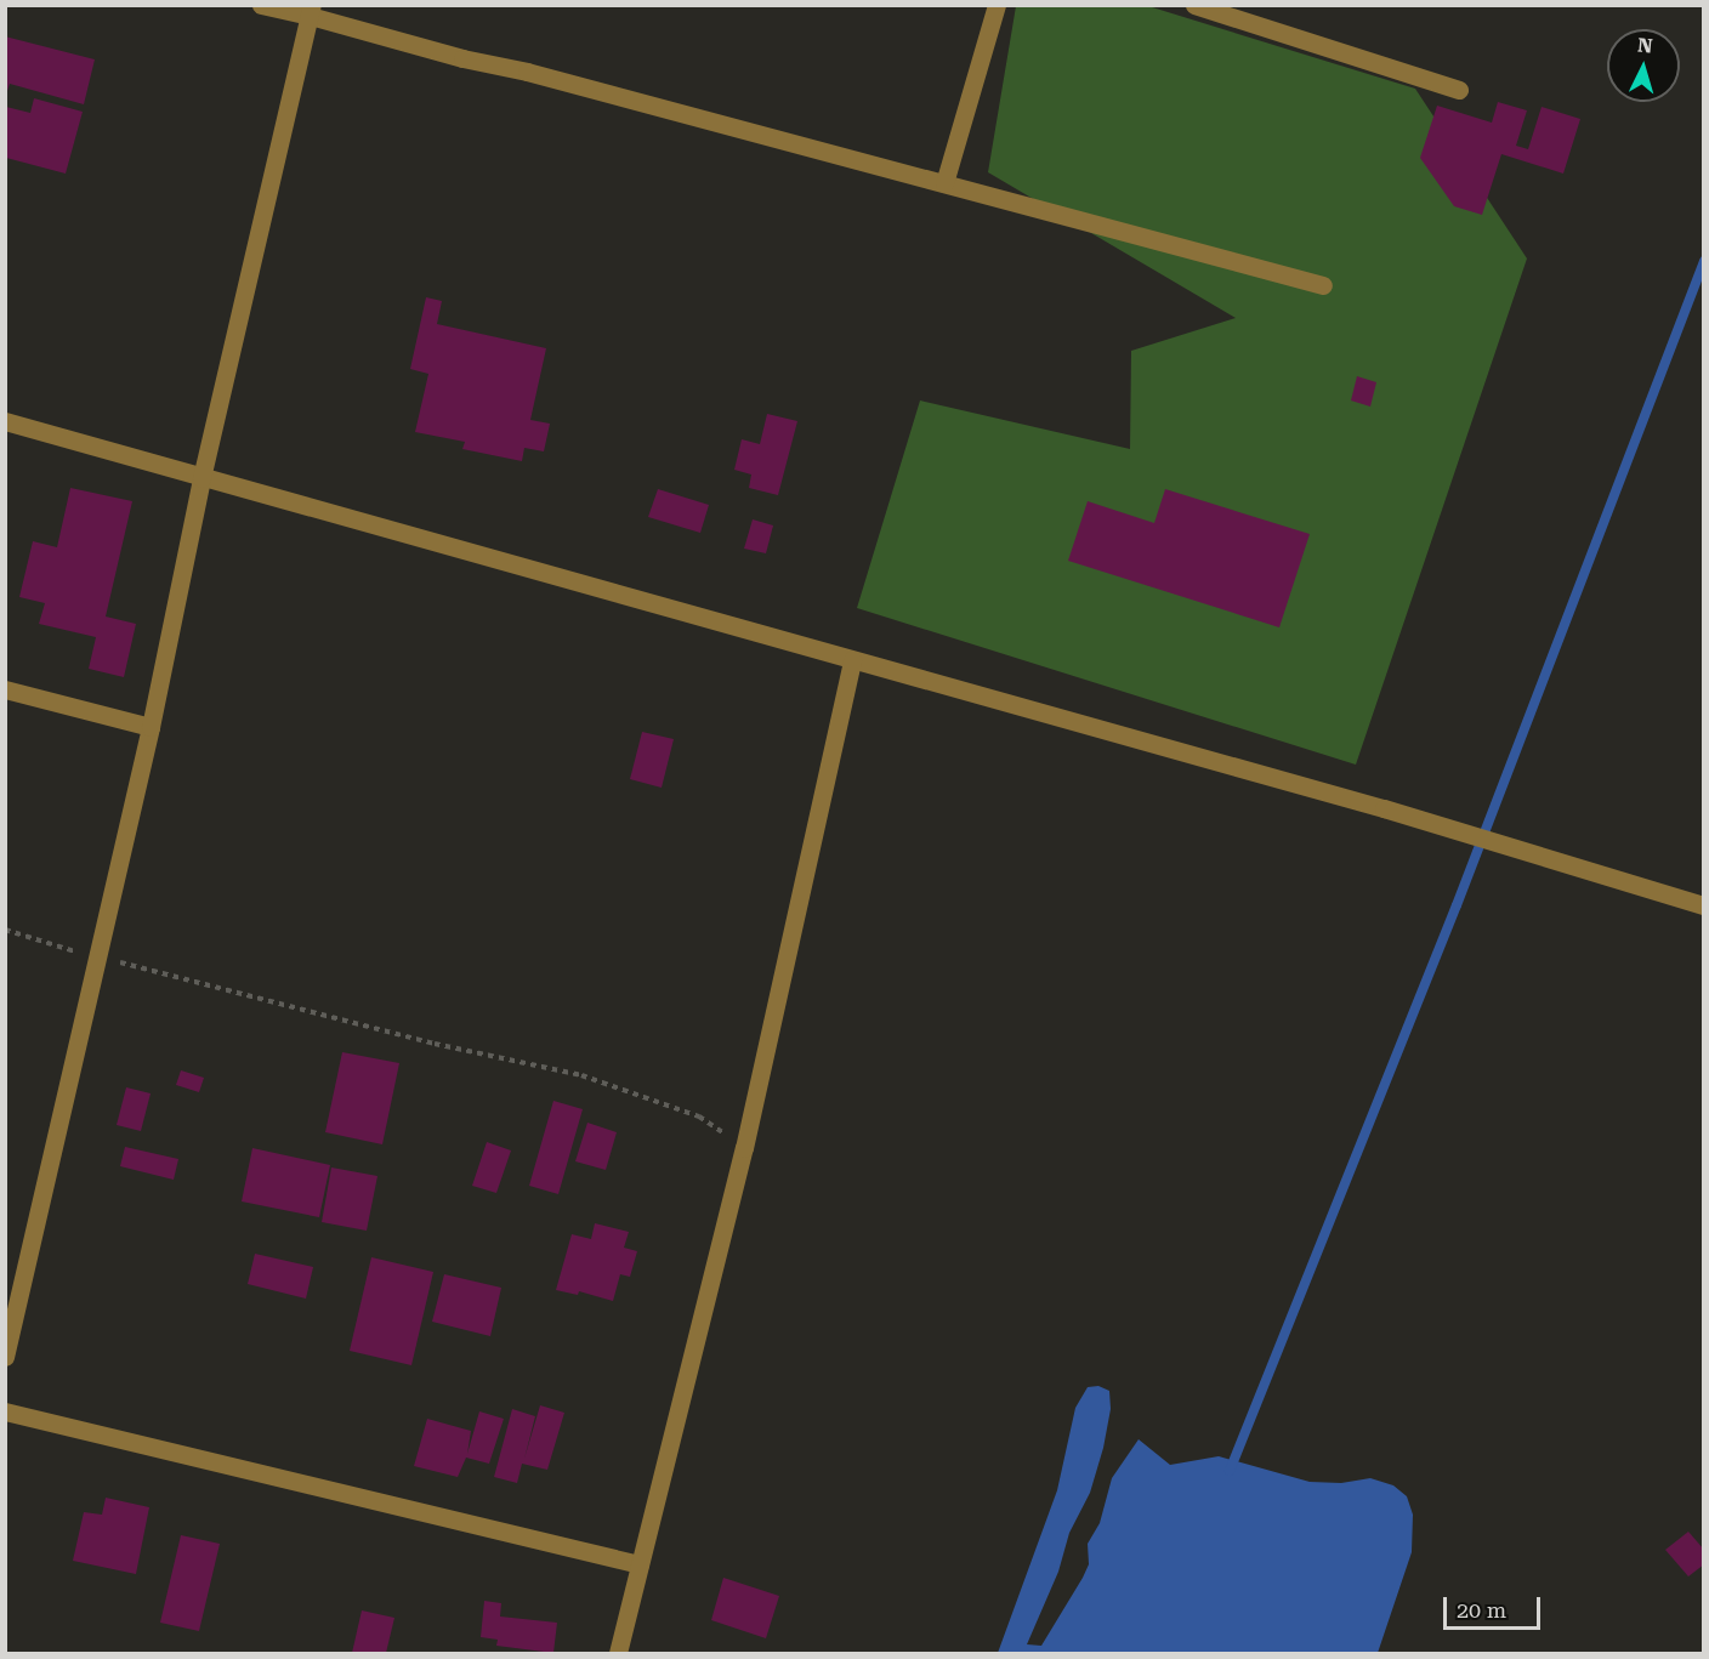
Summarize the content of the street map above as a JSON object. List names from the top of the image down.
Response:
{
  "scale_bar": "20 m",
  "north": "top"
}
